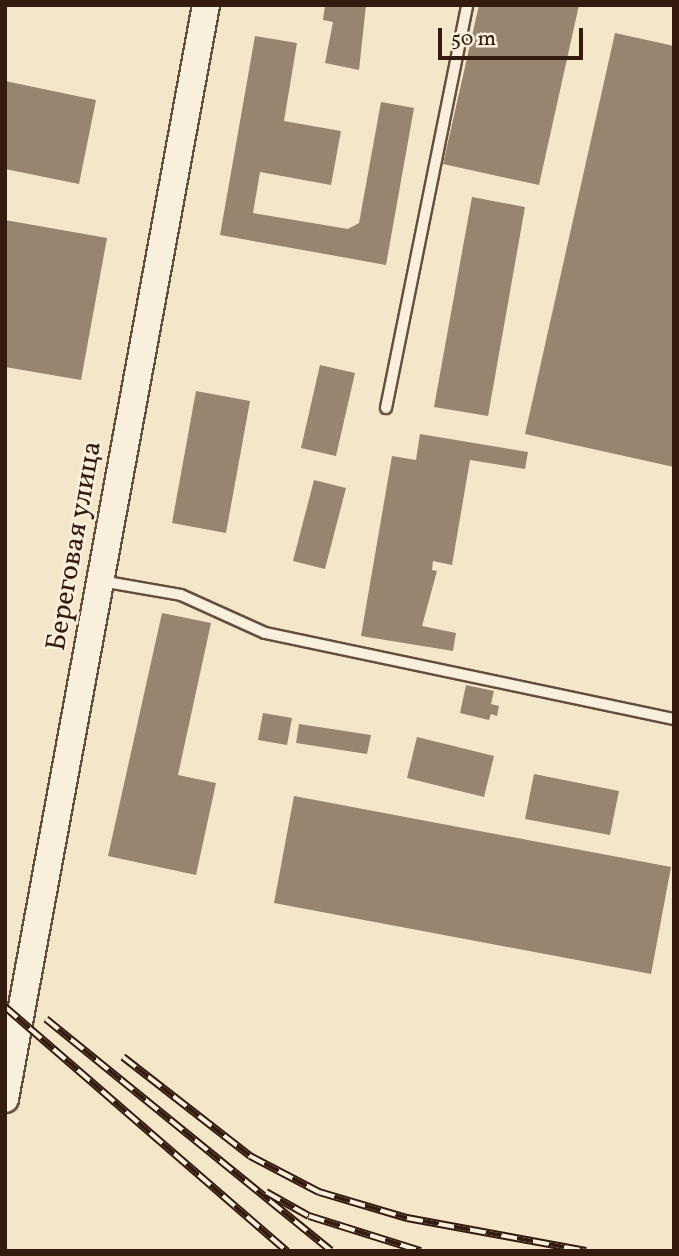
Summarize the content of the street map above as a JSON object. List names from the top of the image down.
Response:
{
  "streets": {
    "street": ["Береговая улица"]
  },
  "scale_bar": "50 m"
}
